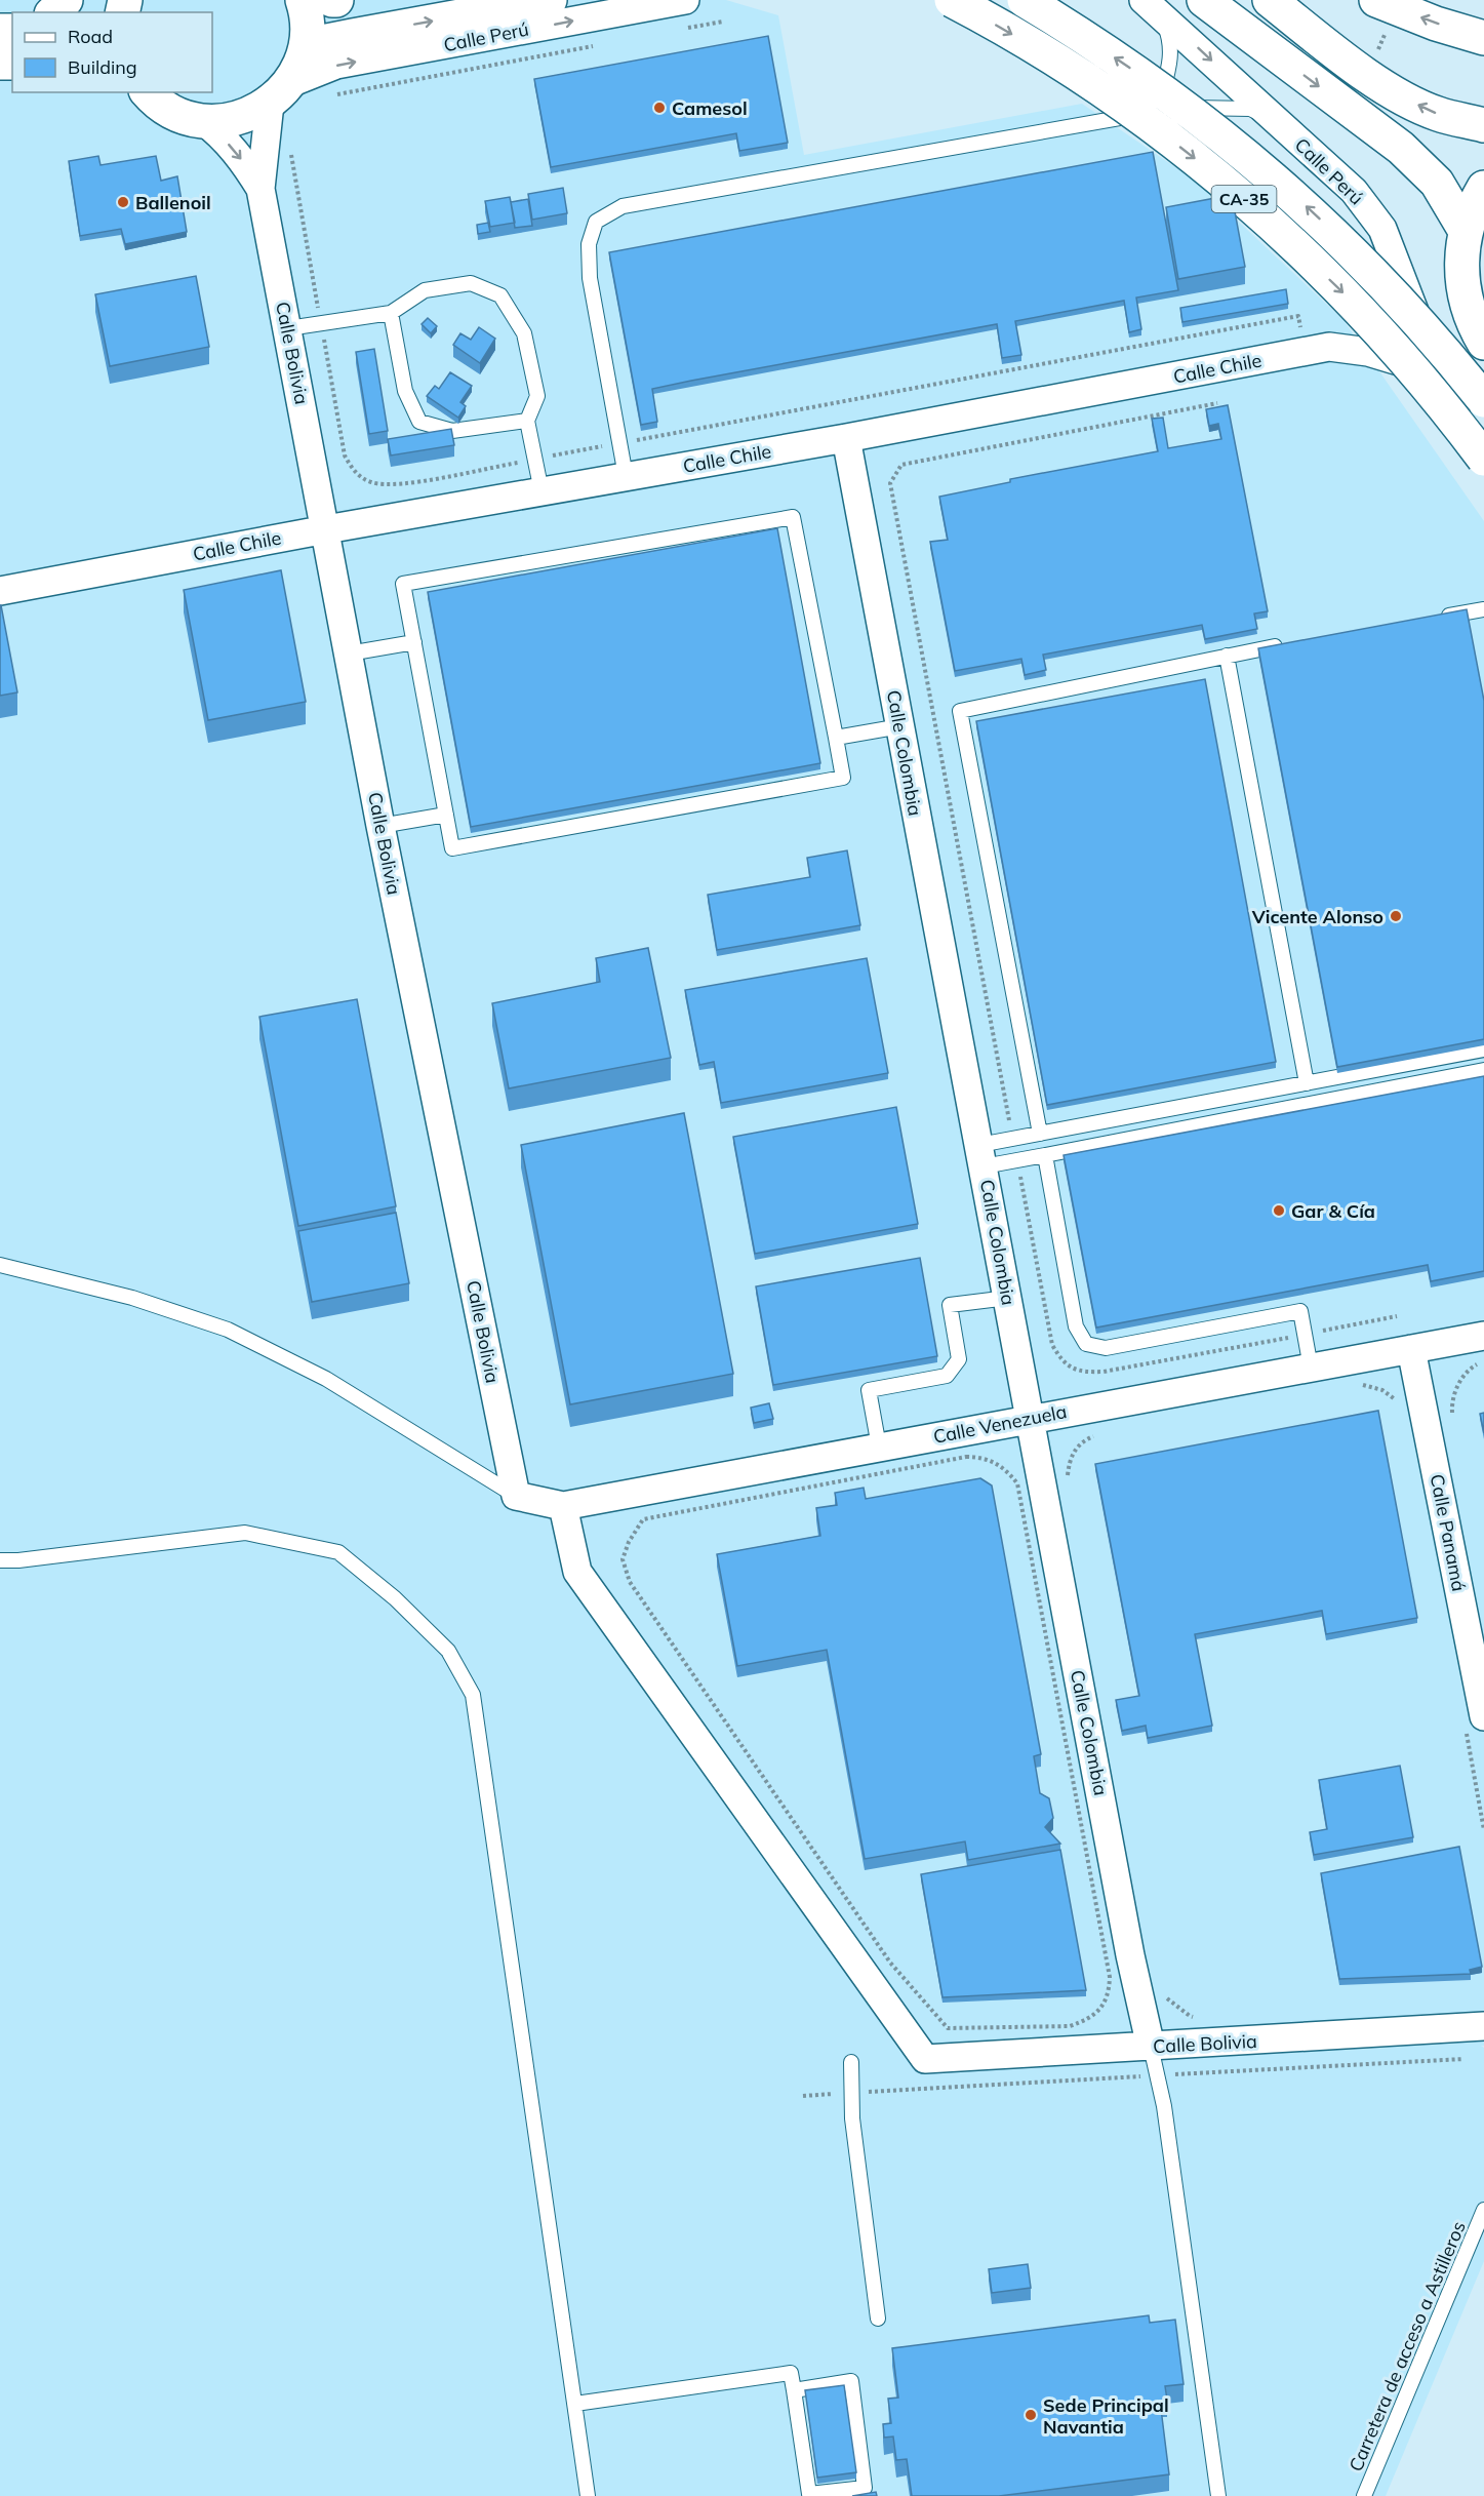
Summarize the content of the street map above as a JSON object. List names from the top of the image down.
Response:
{
  "streets": {
    "main road": ["Calle Perú", "CA-35"],
    "street": [
      "Calle Bolivia",
      "Calle Chile",
      "Calle Colombia",
      "Calle Venezuela",
      "Calle Panamá"
    ],
    "lane": ["Carretera de acceso a Astilleros"]
  },
  "crossings": [
    ["Calle Perú", "Calle Bolivia"],
    ["Calle Perú", "Calle Chile"],
    ["Calle Bolivia", "Calle Chile"],
    ["Calle Bolivia", "Calle Colombia"],
    ["Calle Bolivia", "Calle Venezuela"],
    ["Calle Chile", "Calle Colombia"],
    ["Calle Colombia", "Calle Venezuela"],
    ["Calle Venezuela", "Calle Panamá"]
  ],
  "one_way": ["Calle Perú"],
  "places": [
    "Camesol",
    "Ballenoil",
    "Vicente Alonso",
    "Gar & Cía",
    "Sede Principal Navantia"
  ],
  "legend": ["Road", "Building"]
}
